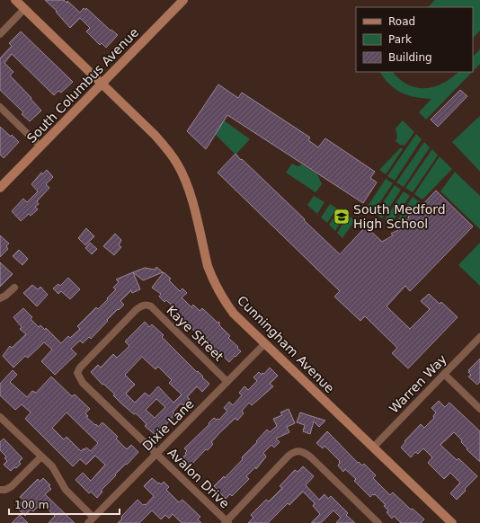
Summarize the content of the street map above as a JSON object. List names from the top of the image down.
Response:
{
  "streets": {
    "main road": ["South Columbus Avenue", "Cunningham Avenue"],
    "street": [
      "Kaye Street",
      "Warren Way",
      "Dixie Lane",
      "Avalon Drive"
    ]
  },
  "crossings": [
    ["South Columbus Avenue", "Cunningham Avenue"],
    ["Kaye Street", "Dixie Lane"],
    ["Kaye Street", "Avalon Drive"],
    ["Cunningham Avenue", "Warren Way"],
    ["Cunningham Avenue", "Dixie Lane"],
    ["Dixie Lane", "Avalon Drive"]
  ],
  "places": {
    "school or university": ["South Medford High School"]
  },
  "legend": ["Road", "Park", "Building"],
  "scale_bar": "100 m"
}
